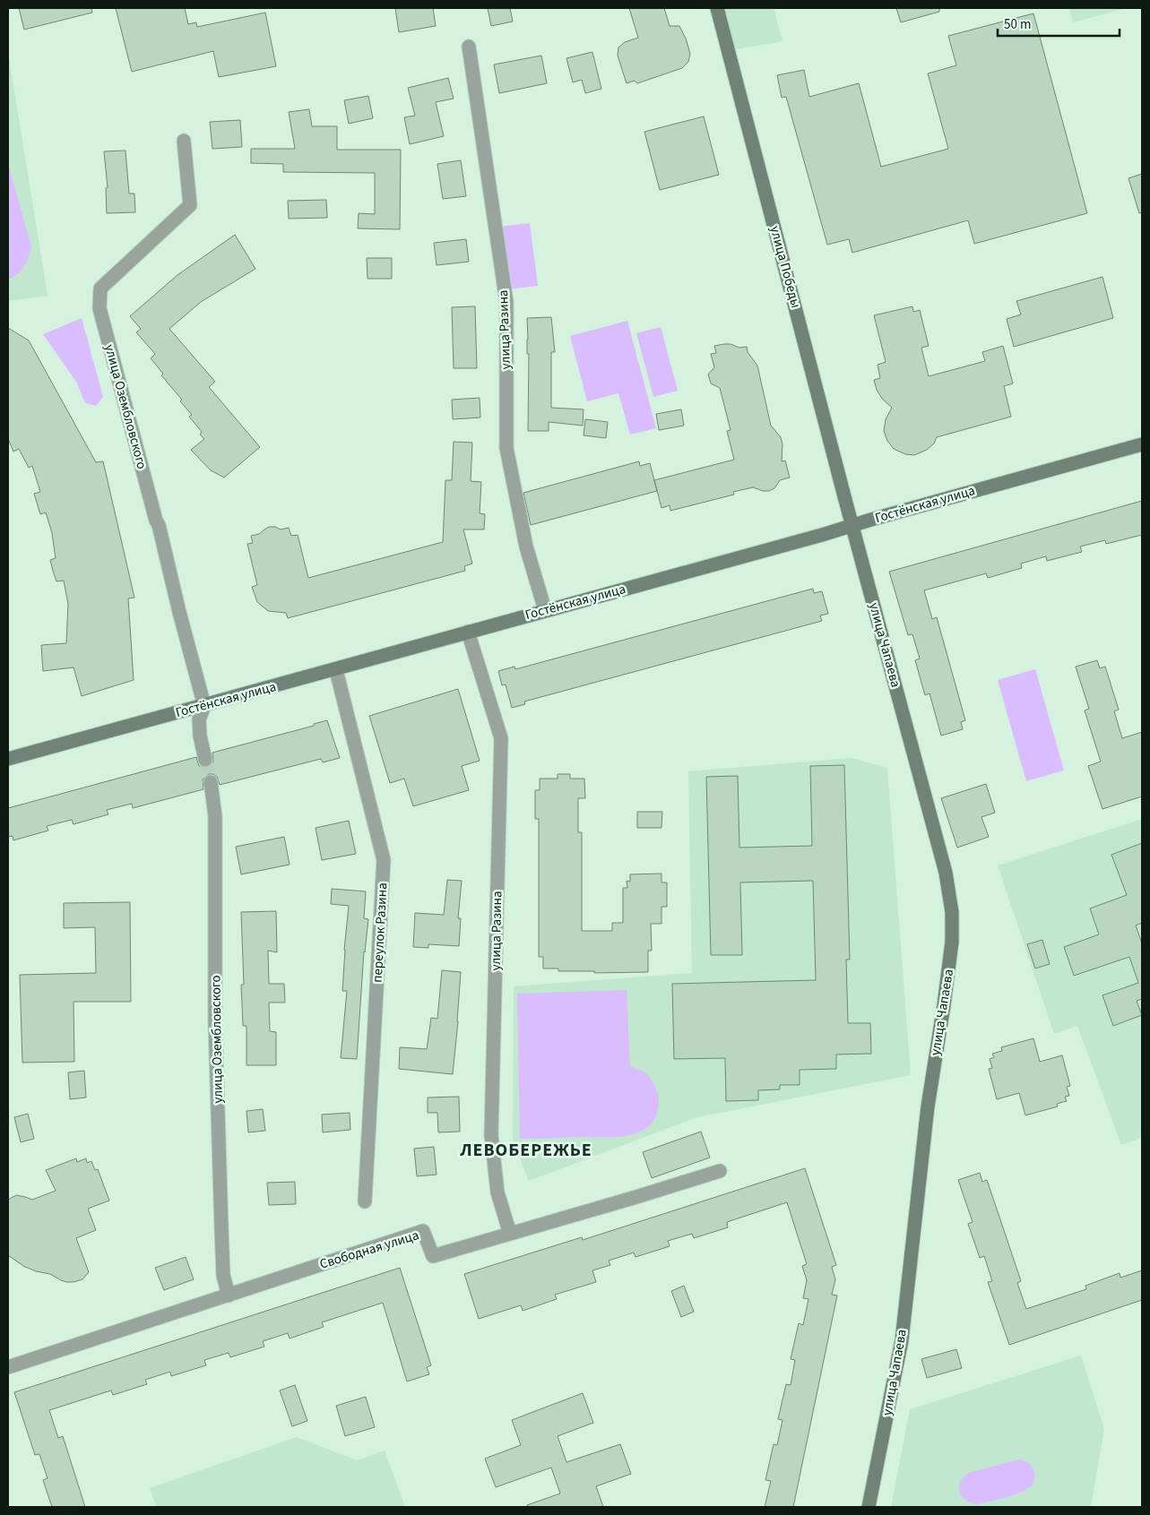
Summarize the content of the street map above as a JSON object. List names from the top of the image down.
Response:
{
  "streets": {
    "street": [
      "улица Победы",
      "улица Разина",
      "улица Озембловского",
      "Гостёнская улица",
      "улица Чапаева",
      "переулок Разина",
      "Свободная улица"
    ]
  },
  "crossings": [
    ["улица Победы", "Гостёнская улица"],
    ["улица Победы", "улица Чапаева"],
    ["улица Разина", "Гостёнская улица"],
    ["улица Разина", "Свободная улица"],
    ["улица Озембловского", "Гостёнская улица"],
    ["улица Озембловского", "Свободная улица"],
    ["Гостёнская улица", "улица Чапаева"],
    ["Гостёнская улица", "переулок Разина"]
  ],
  "districts": ["ЛЕВОБЕРЕЖЬЕ"],
  "scale_bar": "50 m"
}
